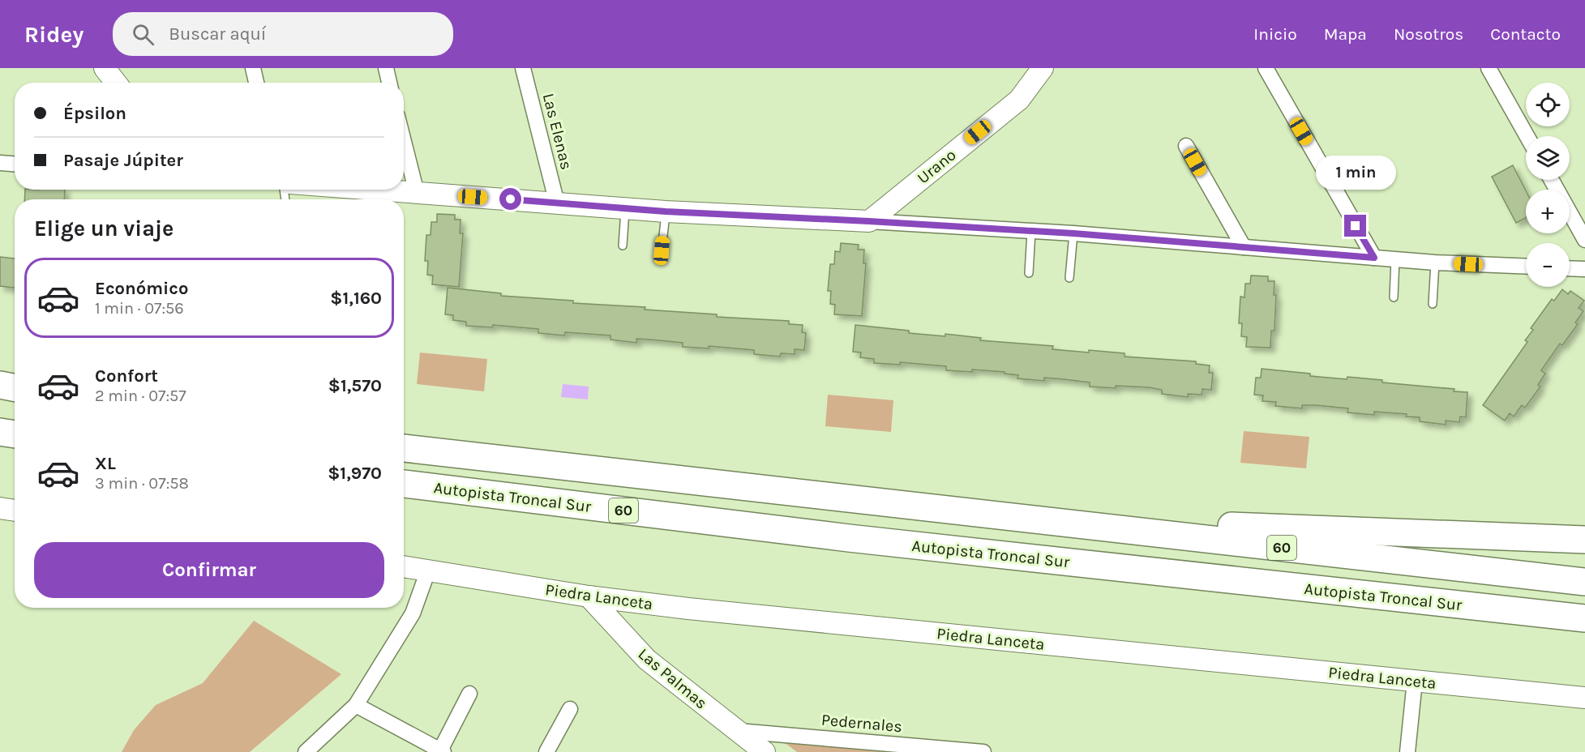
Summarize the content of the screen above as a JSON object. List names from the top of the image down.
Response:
{
  "streets": {
    "highway": ["Autopista Troncal Sur", "60"],
    "street": [
      "Las Elenas",
      "Urano",
      "Piedra Lanceta",
      "Las Palmas",
      "Pedernales"
    ]
  },
  "crossings": [
    ["Piedra Lanceta", "Las Palmas"],
    ["Las Palmas", "Pedernales"]
  ],
  "page": {
    "header": "Ridey",
    "search": "Buscar aquí",
    "nav": [
      "Inicio",
      "Mapa",
      "Nosotros",
      "Contacto"
    ],
    "map_buttons": ["+", "−"],
    "banner": ["Épsilon", "Pasaje Júpiter"],
    "bubble": "1 min",
    "heading": "Elige un viaje",
    "list": [
      {
        "name": "Económico",
        "note": "1 min · 07:56",
        "value": "$1,160"
      },
      {
        "name": "Confort",
        "note": "2 min · 07:57",
        "value": "$1,570"
      },
      {
        "name": "XL",
        "note": "3 min · 07:58",
        "value": "$1,970"
      }
    ],
    "buttons": "Confirmar"
  }
}
